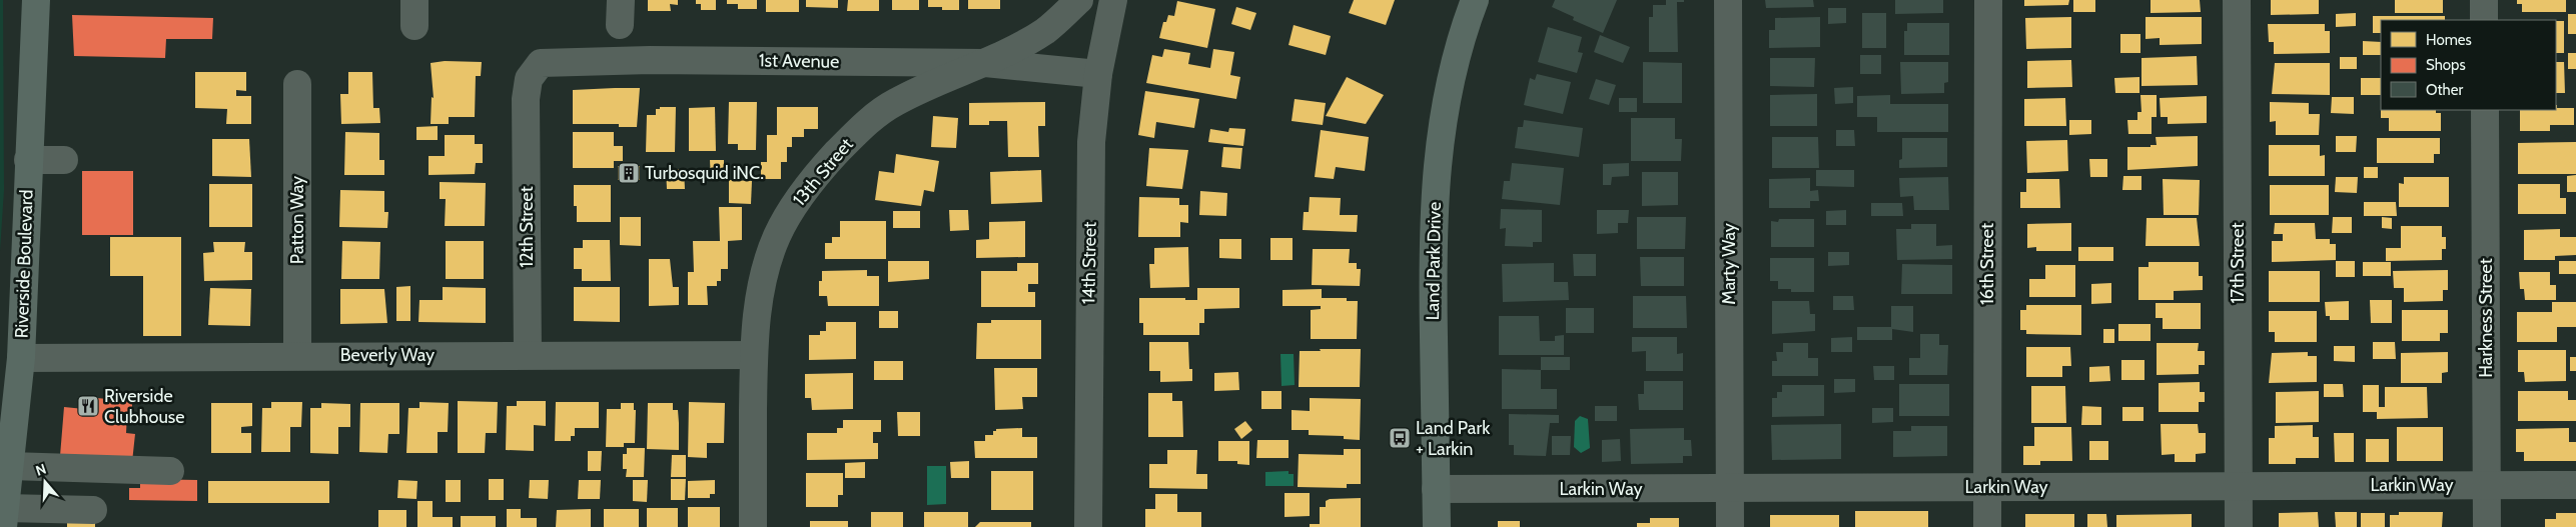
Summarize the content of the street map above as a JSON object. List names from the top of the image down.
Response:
{
  "streets": {
    "main road": ["Land Park Drive", "Riverside Boulevard"],
    "street": [
      "1st Avenue",
      "13th Street",
      "Patton Way",
      "12th Street",
      "14th Street",
      "17th Street",
      "Marty Way",
      "16th Street",
      "Harkness Street",
      "Beverly Way",
      "Larkin Way"
    ]
  },
  "crossings": [
    ["1st Avenue", "13th Street"],
    ["1st Avenue", "12th Street"],
    ["1st Avenue", "14th Street"],
    ["13th Street", "Beverly Way"],
    ["Patton Way", "Beverly Way"],
    ["12th Street", "Beverly Way"],
    ["Land Park Drive", "Larkin Way"],
    ["17th Street", "Larkin Way"],
    ["Riverside Boulevard", "Beverly Way"],
    ["Marty Way", "Larkin Way"],
    ["16th Street", "Larkin Way"],
    ["Harkness Street", "Larkin Way"]
  ],
  "places": {
    "building": ["Turbosquid iNC."],
    "restaurant": ["Riverside Clubhouse"],
    "bus stop": ["Land Park + Larkin"]
  },
  "legend": ["Homes", "Shops", "Other"],
  "north": "top"
}
